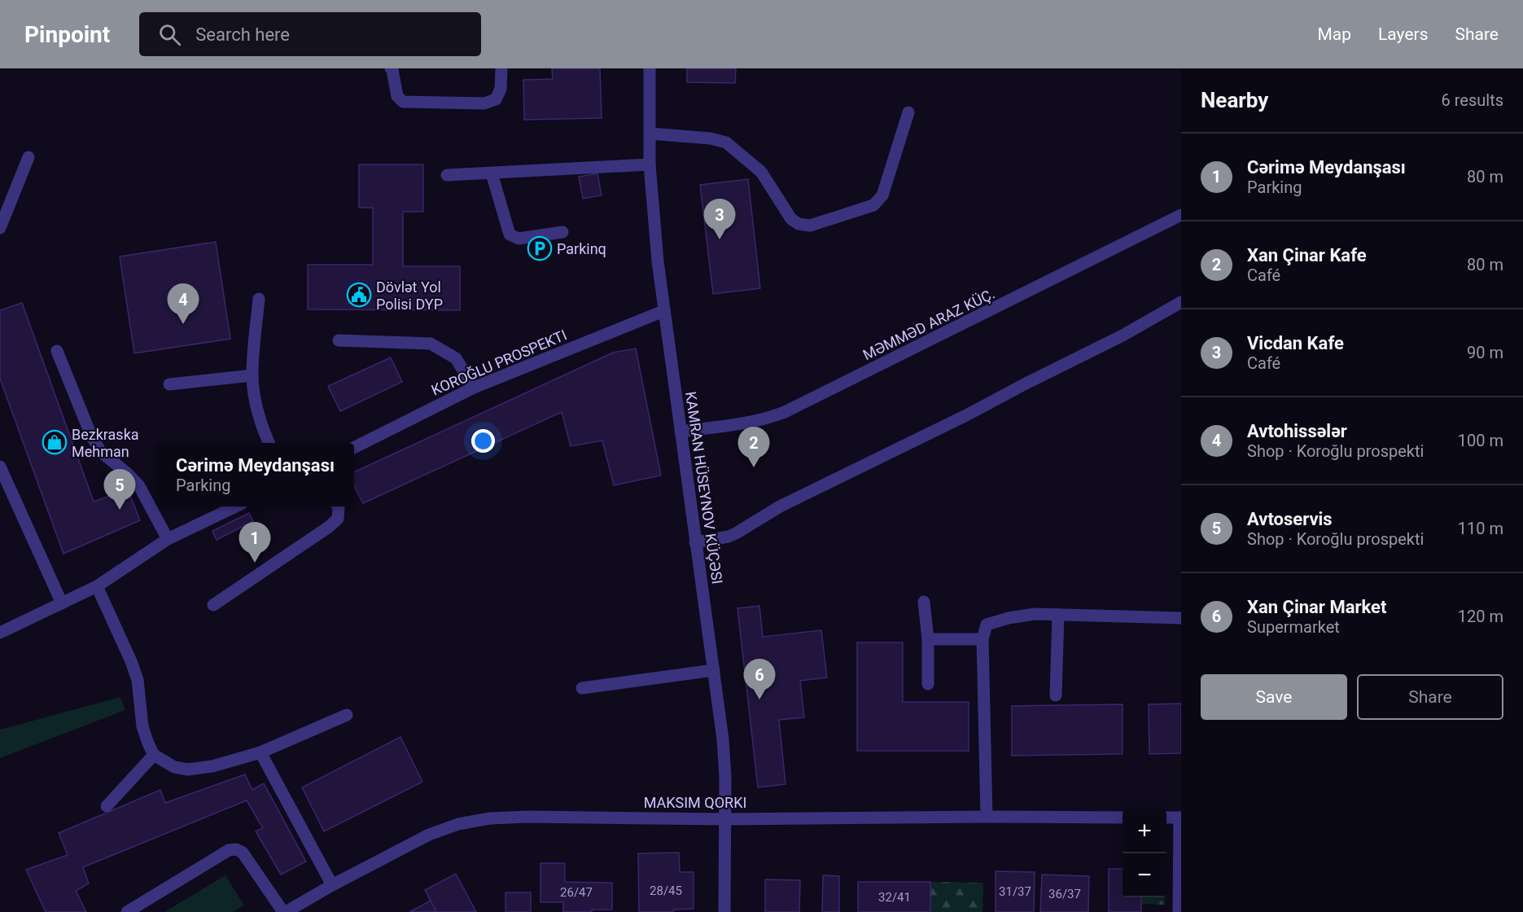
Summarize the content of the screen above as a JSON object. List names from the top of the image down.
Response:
{
  "streets": {
    "street": [
      "MƏMMƏD ARAZ KÜÇ.",
      "KOROĞLU PROSPEKTI",
      "KAMRAN HÜSEYNOV KÜÇƏSI",
      "MAKSIM QORKI"
    ]
  },
  "crossings": [
    ["MƏMMƏD ARAZ KÜÇ.", "KAMRAN HÜSEYNOV KÜÇƏSI"],
    ["KOROĞLU PROSPEKTI", "KAMRAN HÜSEYNOV KÜÇƏSI"],
    ["KAMRAN HÜSEYNOV KÜÇƏSI", "MAKSIM QORKI"]
  ],
  "places": {
    "parking": ["Parkinq"],
    "public building": ["Dövlət Yol Polisi DYP"],
    "shop": ["Bezkraska Mehman"]
  },
  "house_numbers": [
    "28/45",
    "31/37",
    "26/47",
    "36/37",
    "32/41"
  ],
  "page": {
    "header": "Pinpoint",
    "search": "Search here",
    "nav": ["Map", "Layers", "Share"],
    "heading": ["Nearby", "6 results"],
    "list": [
      {
        "mark": "1",
        "name": "Cərimə Meydanşası",
        "note": "Parking",
        "value": "80 m"
      },
      {
        "mark": "2",
        "name": "Xan Çinar Kafe",
        "note": "Café",
        "value": "80 m"
      },
      {
        "mark": "3",
        "name": "Vicdan Kafe",
        "note": "Café",
        "value": "90 m"
      },
      {
        "mark": "4",
        "name": "Avtohissələr",
        "note": "Shop · Koroğlu prospekti",
        "value": "100 m"
      },
      {
        "mark": "5",
        "name": "Avtoservis",
        "note": "Shop · Koroğlu prospekti",
        "value": "110 m"
      },
      {
        "mark": "6",
        "name": "Xan Çinar Market",
        "note": "Supermarket",
        "value": "120 m"
      }
    ],
    "pins": [
      "3",
      "4",
      "2",
      "5",
      "1",
      "6"
    ],
    "popup": ["Cərimə Meydanşası", "Parking"],
    "buttons": ["Save", "Share"],
    "map_buttons": ["+", "−"]
  }
}
